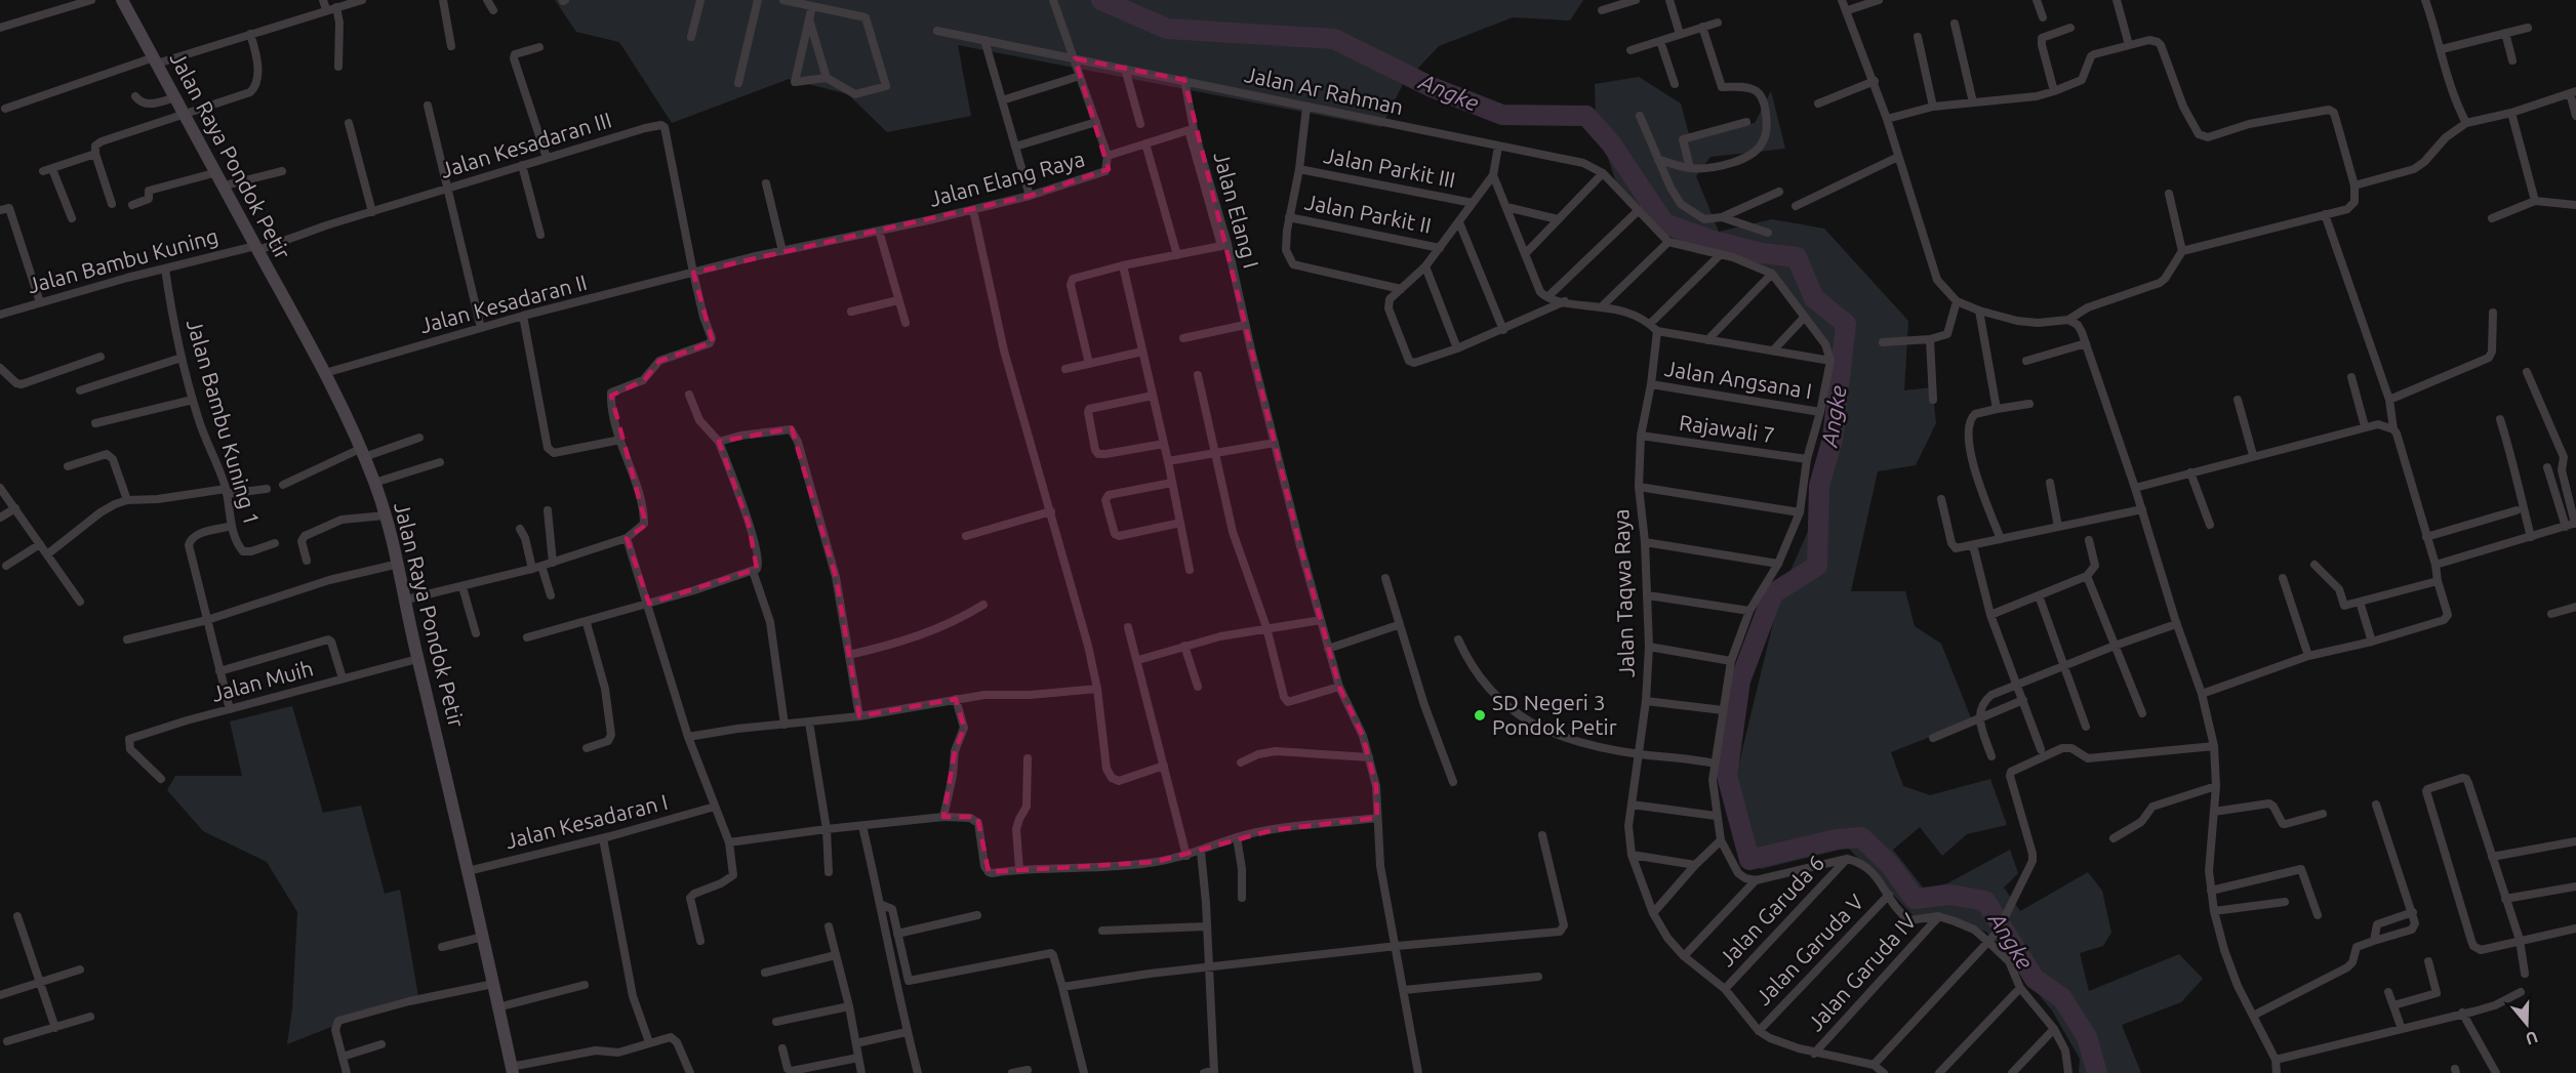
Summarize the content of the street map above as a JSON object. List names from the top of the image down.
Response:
{
  "streets": {
    "main road": ["Jalan Raya Pondok Petir"],
    "street": [
      "Jalan Ar Rahman",
      "Jalan Kesadaran III",
      "Jalan Parkit III",
      "Jalan Elang Raya",
      "Jalan Elang I",
      "Jalan Parkit II",
      "Jalan Bambu Kuning",
      "Jalan Kesadaran II",
      "Jalan Angsana I",
      "Jalan Bambu Kuning 1",
      "Rajawali 7",
      "Jalan Taqwa Raya",
      "Jalan Muih",
      "Jalan Kesadaran I",
      "Jalan Garuda 6",
      "Jalan Garuda V",
      "Jalan Garuda IV"
    ]
  },
  "crossings": [
    ["Jalan Ar Rahman", "Jalan Elang I"],
    ["Jalan Kesadaran III", "Jalan Raya Pondok Petir"],
    ["Jalan Kesadaran III", "Jalan Elang Raya"],
    ["Jalan Kesadaran III", "Jalan Bambu Kuning"],
    ["Jalan Kesadaran III", "Jalan Kesadaran II"],
    ["Jalan Raya Pondok Petir", "Jalan Bambu Kuning"],
    ["Jalan Raya Pondok Petir", "Jalan Kesadaran II"],
    ["Jalan Raya Pondok Petir", "Jalan Muih"],
    ["Jalan Raya Pondok Petir", "Jalan Kesadaran I"],
    ["Jalan Elang Raya", "Jalan Kesadaran II"],
    ["Jalan Bambu Kuning", "Jalan Bambu Kuning 1"],
    ["Jalan Angsana I", "Jalan Taqwa Raya"],
    ["Rajawali 7", "Jalan Taqwa Raya"],
    ["Jalan Taqwa Raya", "Jalan Garuda 6"],
    ["Jalan Taqwa Raya", "Jalan Garuda V"],
    ["Jalan Taqwa Raya", "Jalan Garuda IV"]
  ],
  "water": ["Angke"],
  "places": ["SD Negeri 3 Pondok Petir"],
  "north": "bottom"
}
